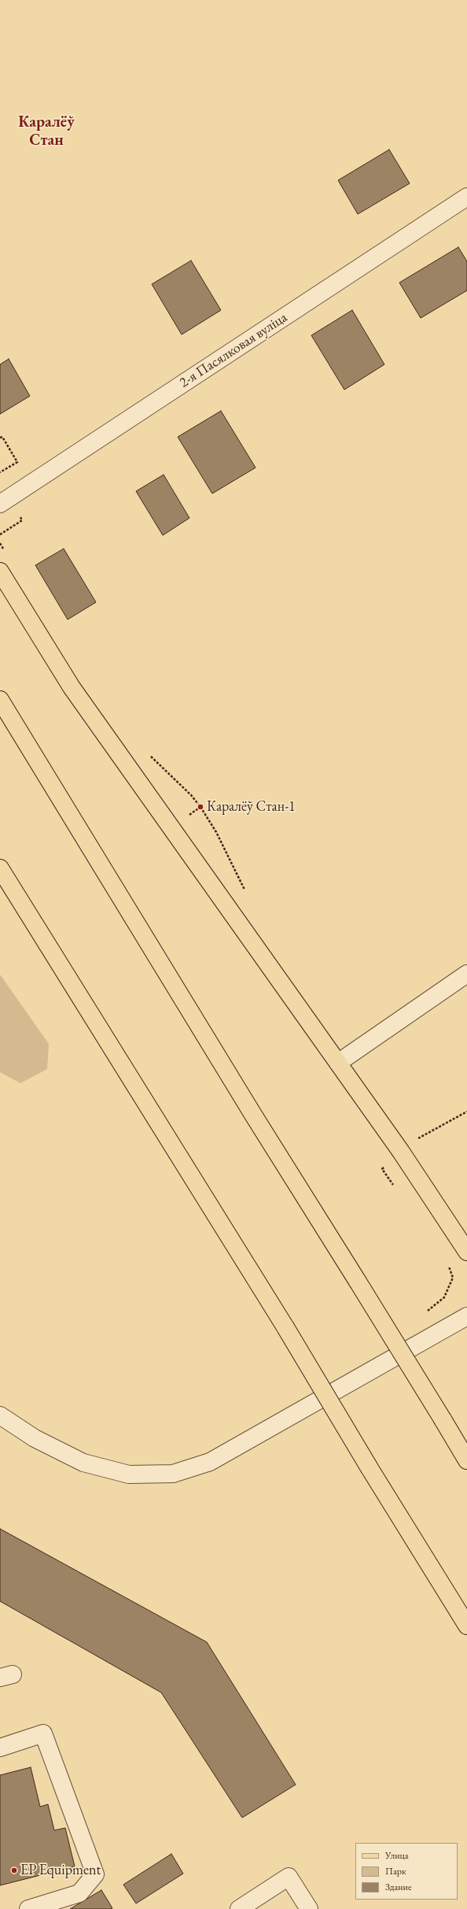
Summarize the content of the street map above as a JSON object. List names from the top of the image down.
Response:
{
  "streets": {
    "street": ["2-я Пасялковая вуліца"]
  },
  "districts": ["Каралёў Стан"],
  "places": ["Каралёў Стан-1", "EP Equipment"],
  "legend": ["Улица", "Парк", "Здание"]
}
